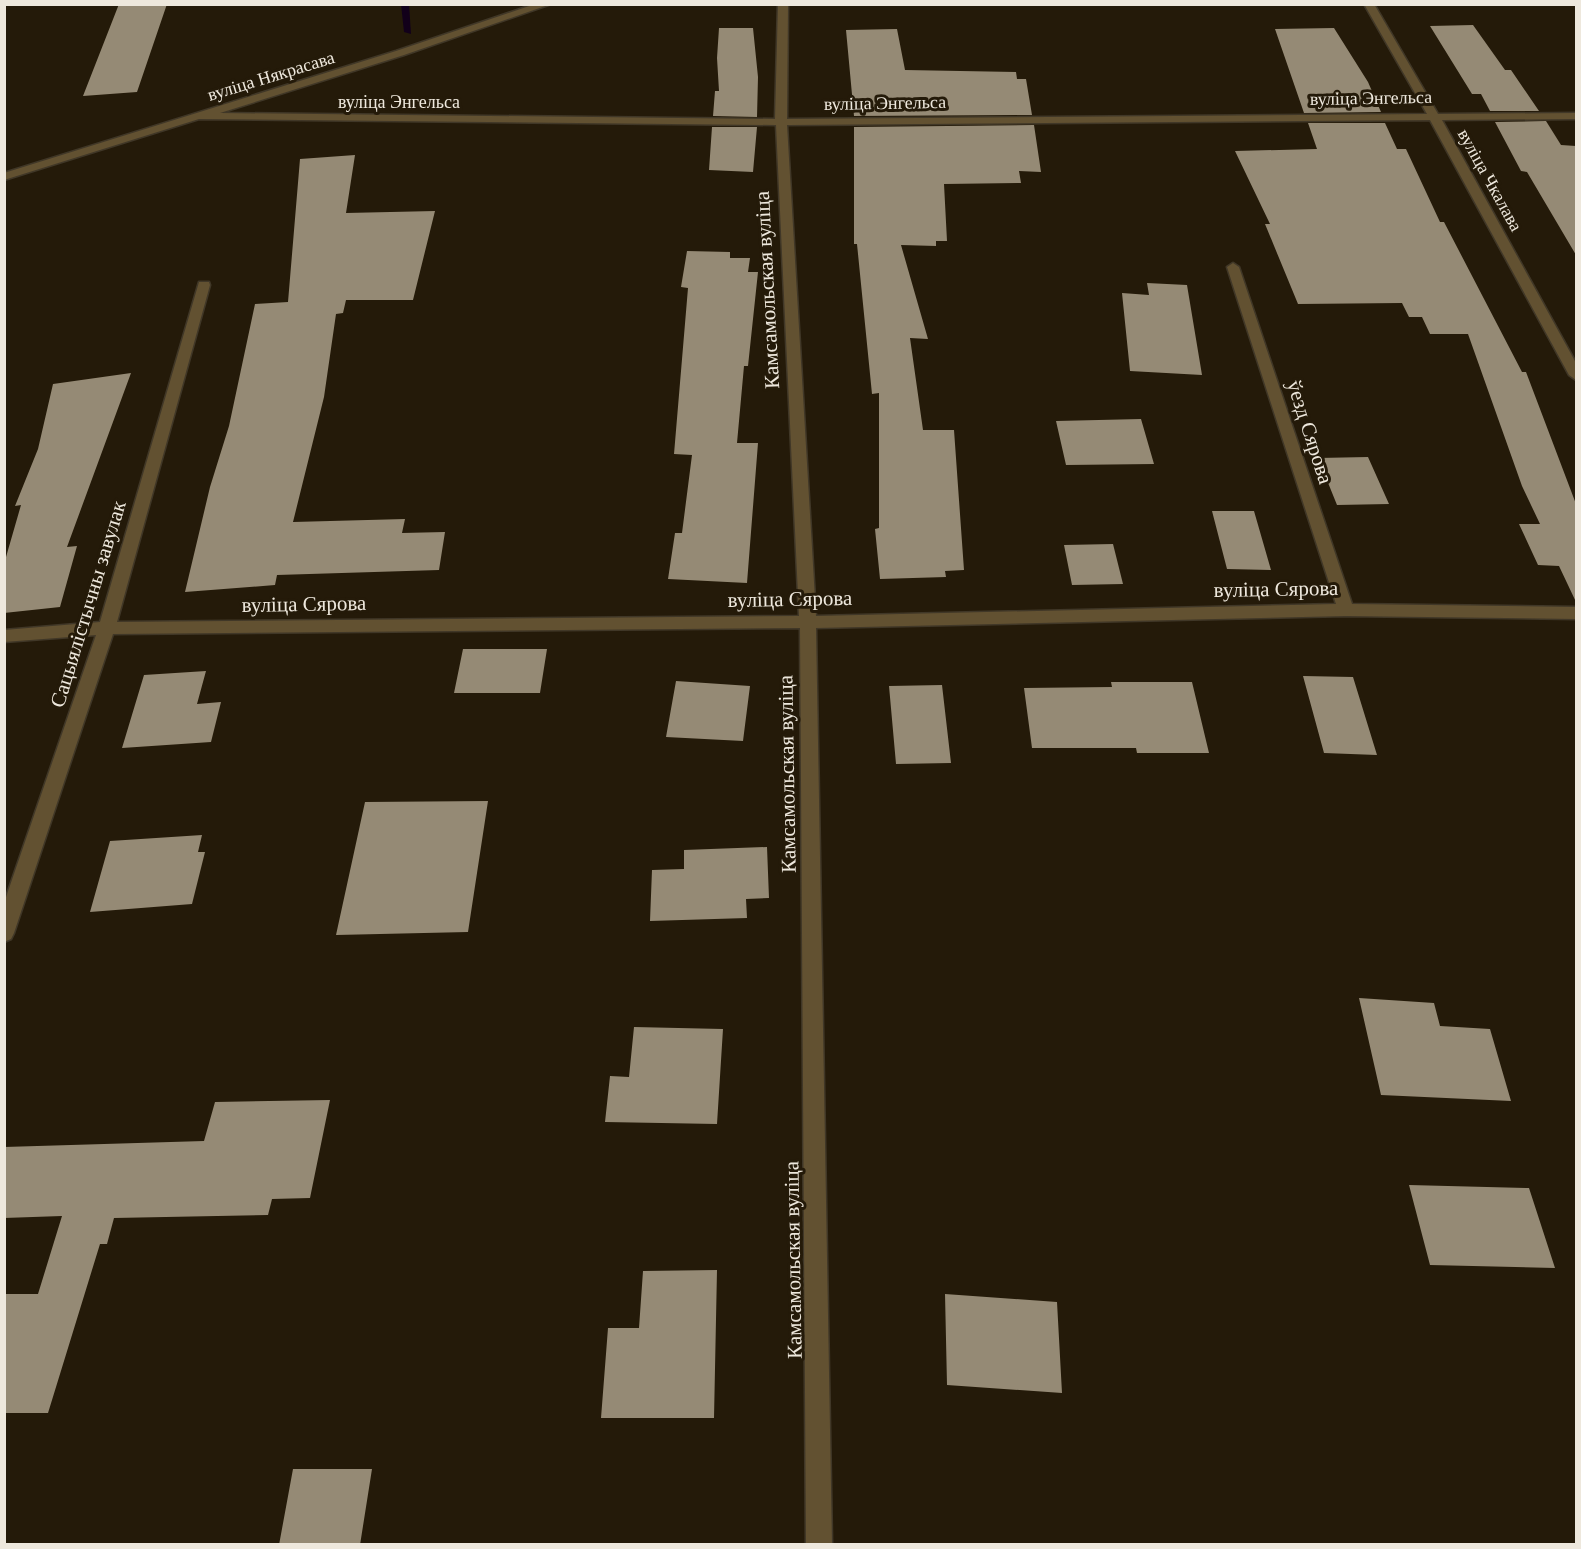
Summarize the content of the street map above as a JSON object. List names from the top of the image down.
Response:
{
  "streets": {
    "street": [
      "вуліца Някрасава",
      "вуліца Энгельса",
      "вуліца Чкалава",
      "Камсамольская вуліца",
      "ўезд Сярова",
      "вуліца Сярова",
      "Сацыялістычны завулак"
    ]
  },
  "crossings": [
    ["вуліца Някрасава", "вуліца Энгельса"],
    ["вуліца Энгельса", "вуліца Чкалава"],
    ["вуліца Энгельса", "Камсамольская вуліца"],
    ["Камсамольская вуліца", "вуліца Сярова"],
    ["ўезд Сярова", "вуліца Сярова"],
    ["вуліца Сярова", "Сацыялістычны завулак"]
  ]
}
